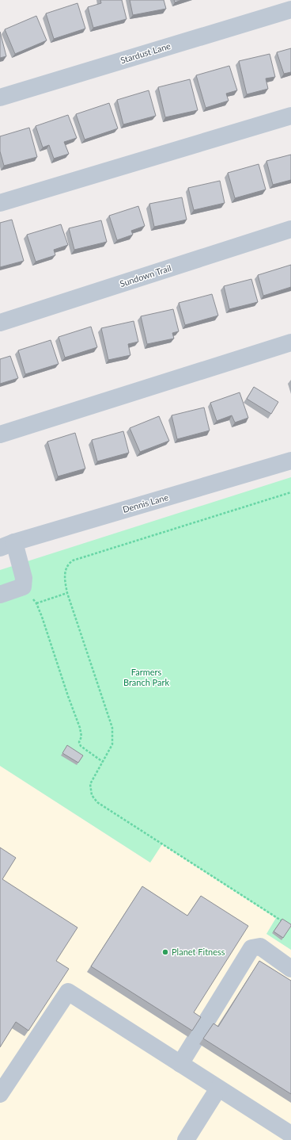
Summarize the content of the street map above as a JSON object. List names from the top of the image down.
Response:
{
  "streets": {
    "street": ["Stardust Lane", "Sundown Trail", "Dennis Lane"]
  },
  "parks": ["Farmers Branch Park"],
  "places": ["Planet Fitness"]
}
